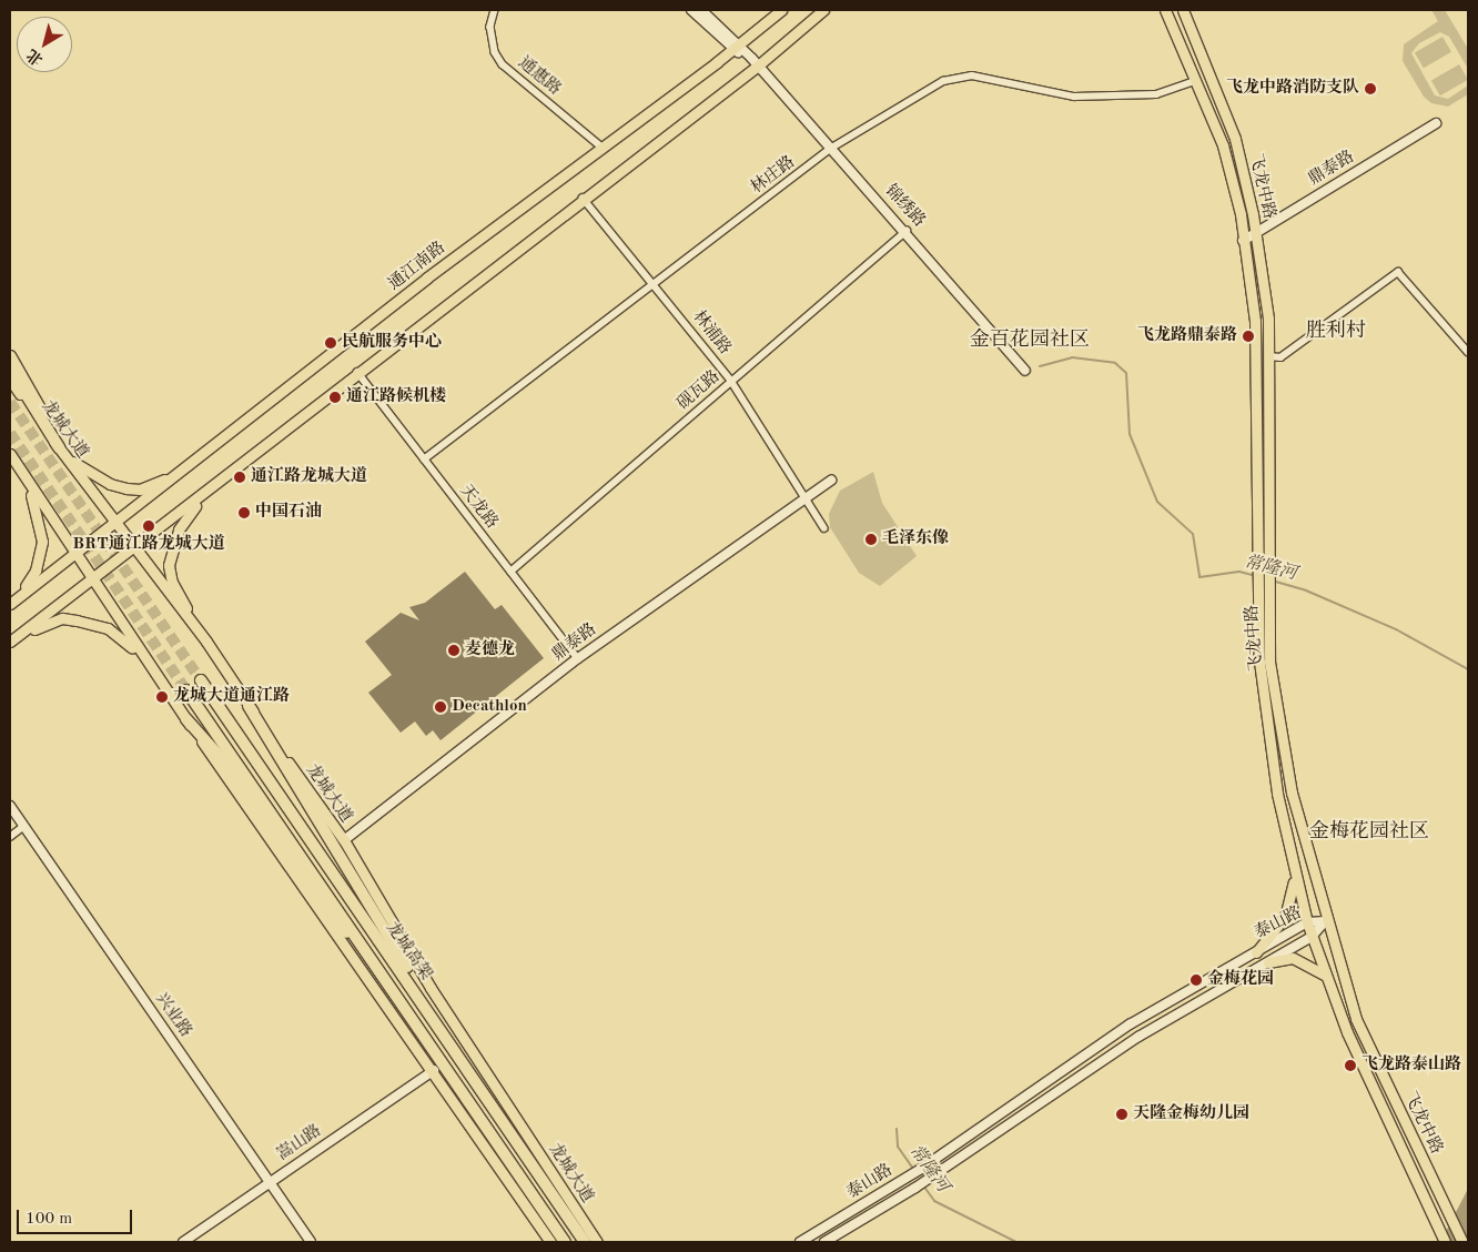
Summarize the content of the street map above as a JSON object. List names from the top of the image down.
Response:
{
  "streets": {
    "highway": ["龙城高架"],
    "main road": ["飞龙中路", "通江南路", "龙城大道"],
    "street": [
      "通惠路",
      "鼎泰路",
      "林庄路",
      "锦绣路",
      "林浦路",
      "砚瓦路",
      "天龙路",
      "泰山路",
      "兴业路",
      "嵩山路"
    ]
  },
  "crossings": [
    ["通惠路", "通江南路"],
    ["鼎泰路", "飞龙中路"],
    ["鼎泰路", "林浦路"],
    ["鼎泰路", "龙城大道"],
    ["鼎泰路", "天龙路"],
    ["林庄路", "飞龙中路"],
    ["林庄路", "锦绣路"],
    ["林庄路", "林浦路"],
    ["林庄路", "天龙路"],
    ["飞龙中路", "泰山路"],
    ["锦绣路", "通江南路"],
    ["锦绣路", "砚瓦路"],
    ["通江南路", "龙城大道"],
    ["林浦路", "砚瓦路"],
    ["砚瓦路", "天龙路"],
    ["兴业路", "嵩山路"]
  ],
  "districts": ["胜利村", "金百花园社区", "金梅花园社区"],
  "water": ["常隆河"],
  "places": [
    "飞龙中路消防支队",
    "飞龙路鼎泰路",
    "民航服务中心",
    "通江路候机楼",
    "通江路龙城大道",
    "中国石油",
    "BRT通江路龙城大道",
    "毛泽东像",
    "麦德龙",
    "龙城大道通江路",
    "Decathlon",
    "金梅花园",
    "飞龙路泰山路",
    "天隆金梅幼儿园"
  ],
  "scale_bar": "100 m",
  "north": "bottom left"
}
